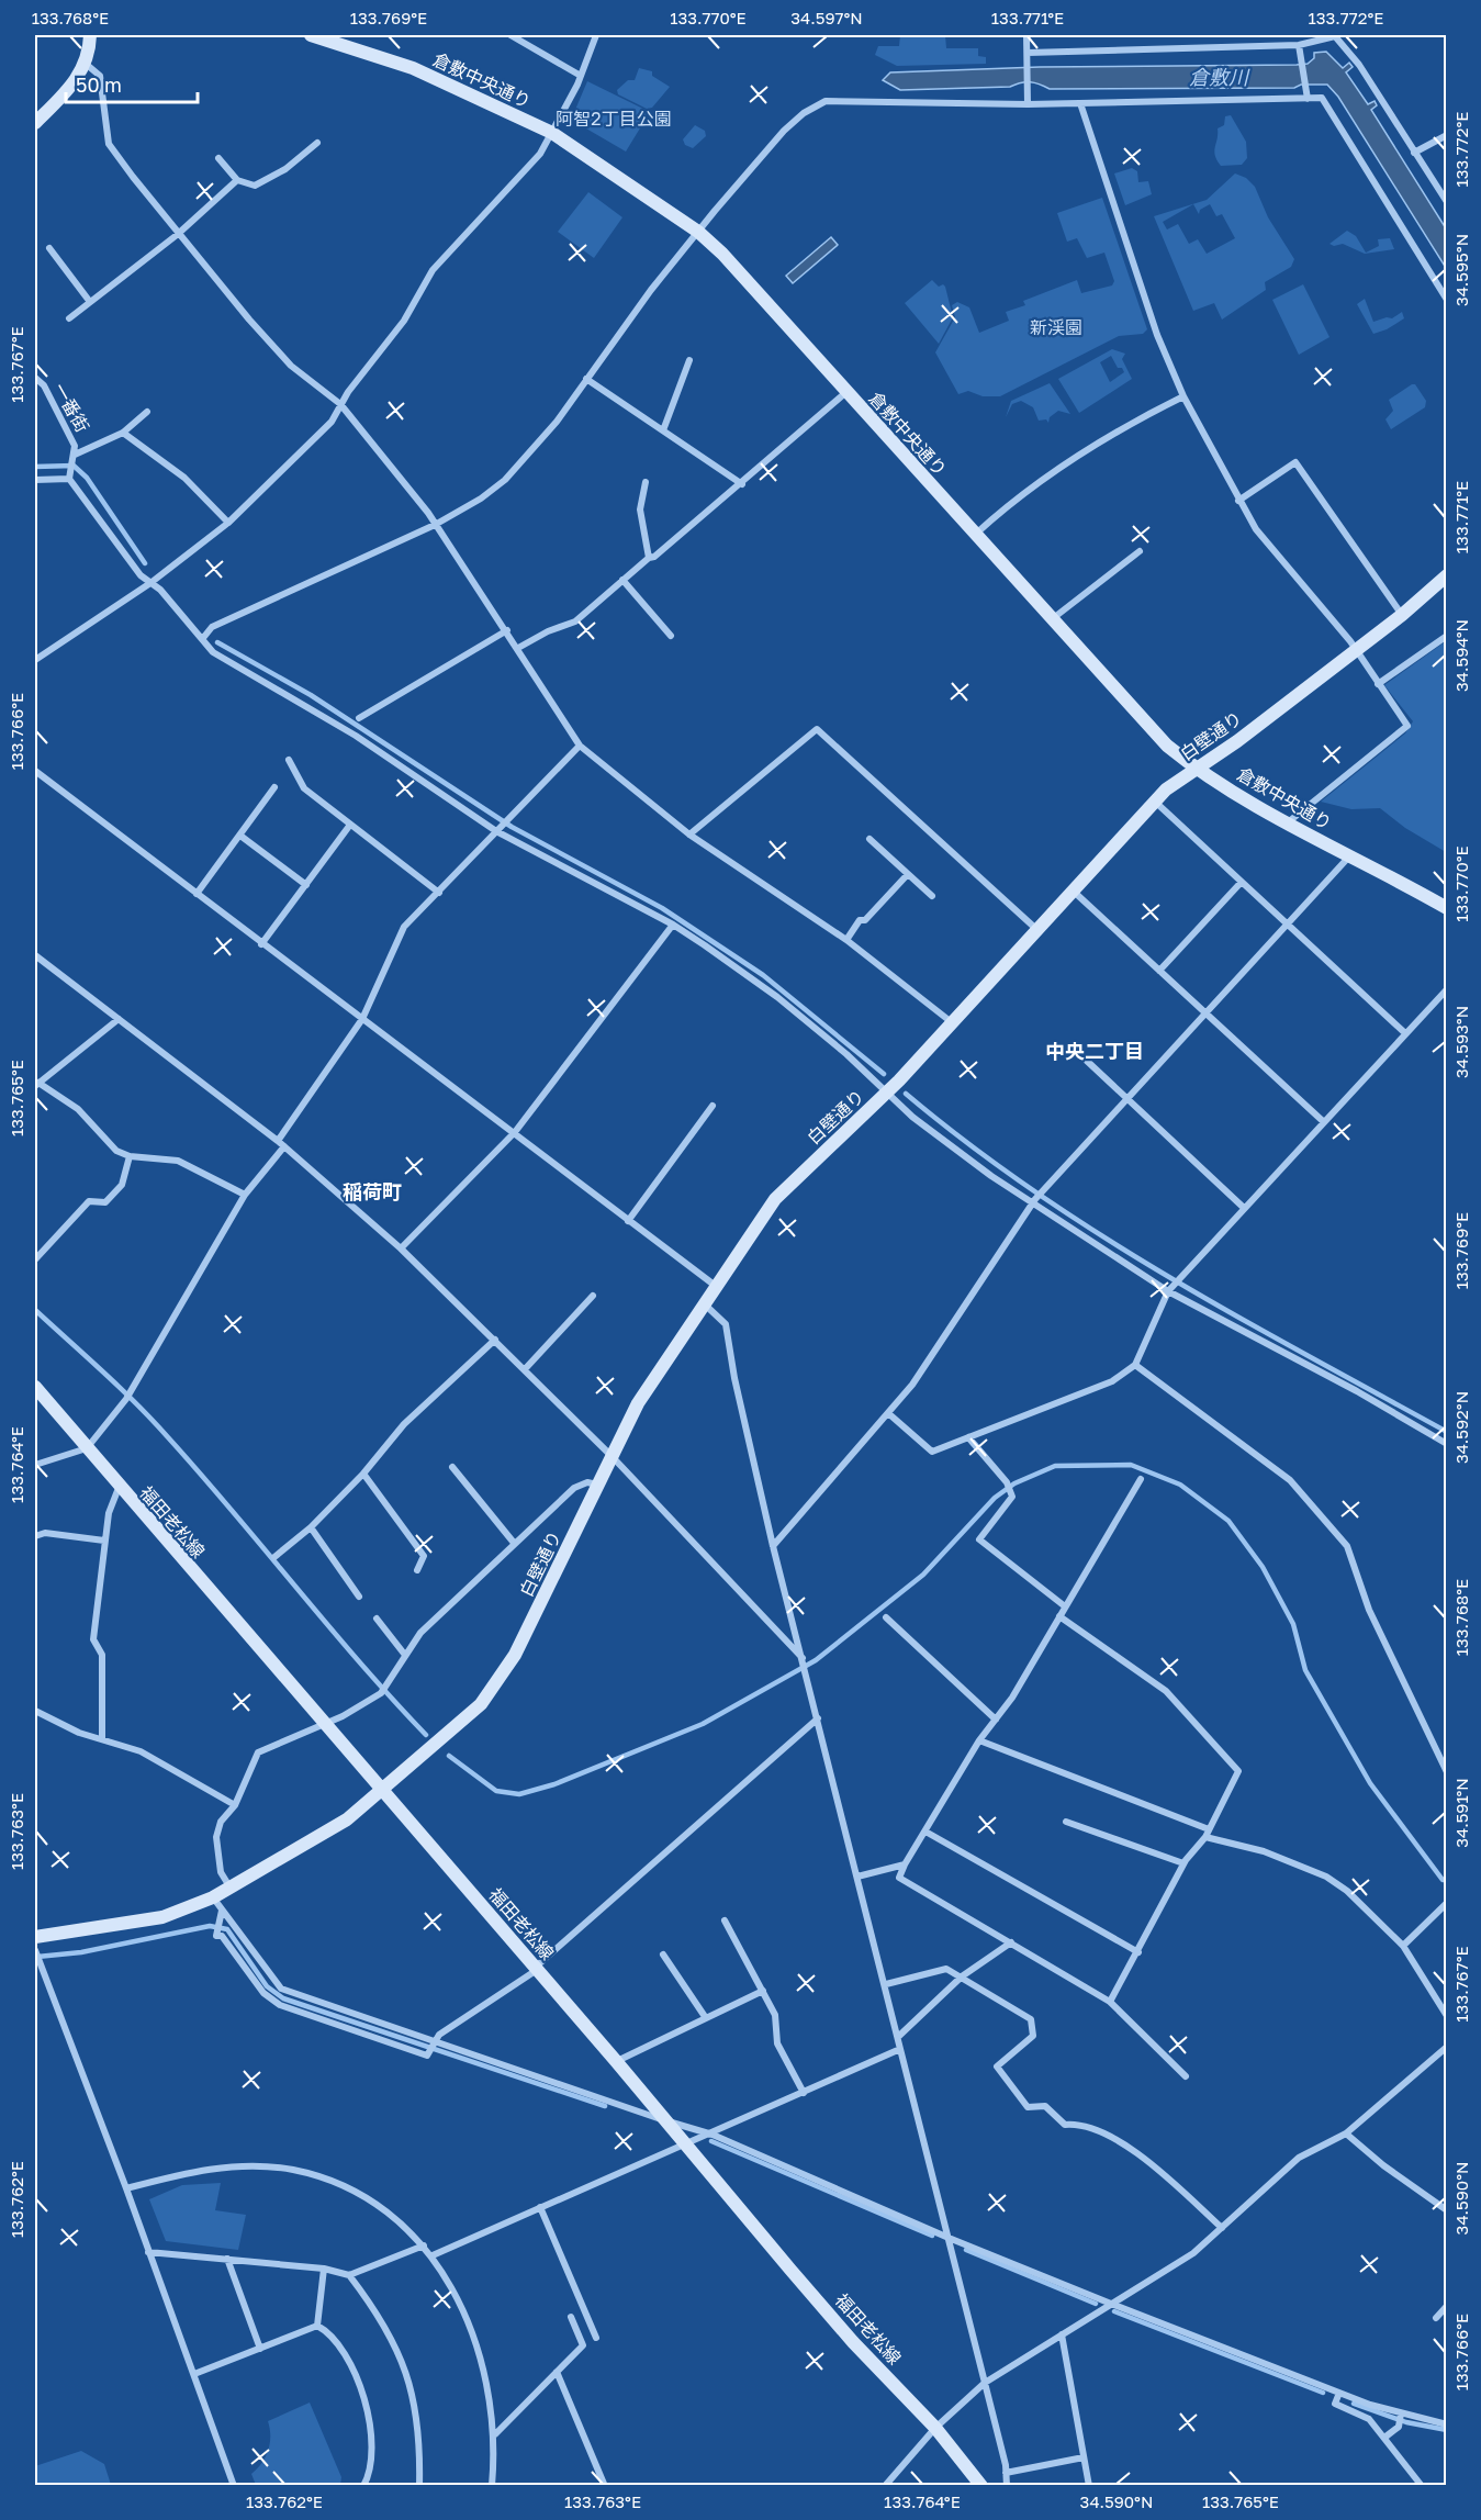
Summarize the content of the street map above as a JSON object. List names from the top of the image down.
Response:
{
  "streets": {
    "street": [
      "倉敷中央通り",
      "一番街",
      "白壁通り",
      "福田老松線"
    ]
  },
  "crossings": [
    ["倉敷中央通り", "白壁通り"],
    ["白壁通り", "福田老松線"]
  ],
  "districts": ["中央二丁目", "稲荷町"],
  "water": ["倉敷川"],
  "parks": ["阿智2丁目公園", "新渓園"],
  "scale_bar": "50 m",
  "coordinates": [
    "133.768°E",
    "133.769°E",
    "133.770°E",
    "34.597°N",
    "133.771°E",
    "133.772°E",
    "34.595°N",
    "133.767°E",
    "34.594°N",
    "133.766°E",
    "34.593°N",
    "133.765°E",
    "34.592°N",
    "133.764°E",
    "34.591°N",
    "133.763°E",
    "34.590°N",
    "133.762°E"
  ]
}
